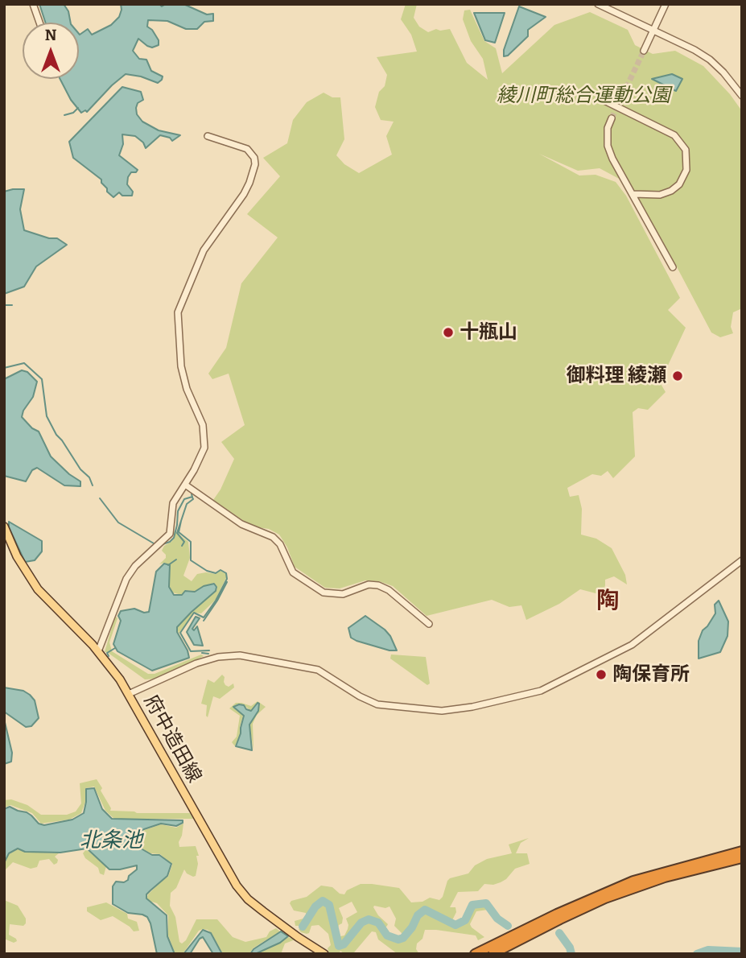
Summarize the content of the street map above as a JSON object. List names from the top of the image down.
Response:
{
  "streets": {
    "main road": ["府中造田線"]
  },
  "districts": ["陶"],
  "water": ["北条池"],
  "parks": ["綾川町総合運動公園"],
  "places": ["十瓶山", "御料理 綾瀬", "陶保育所"],
  "north": "top"
}
